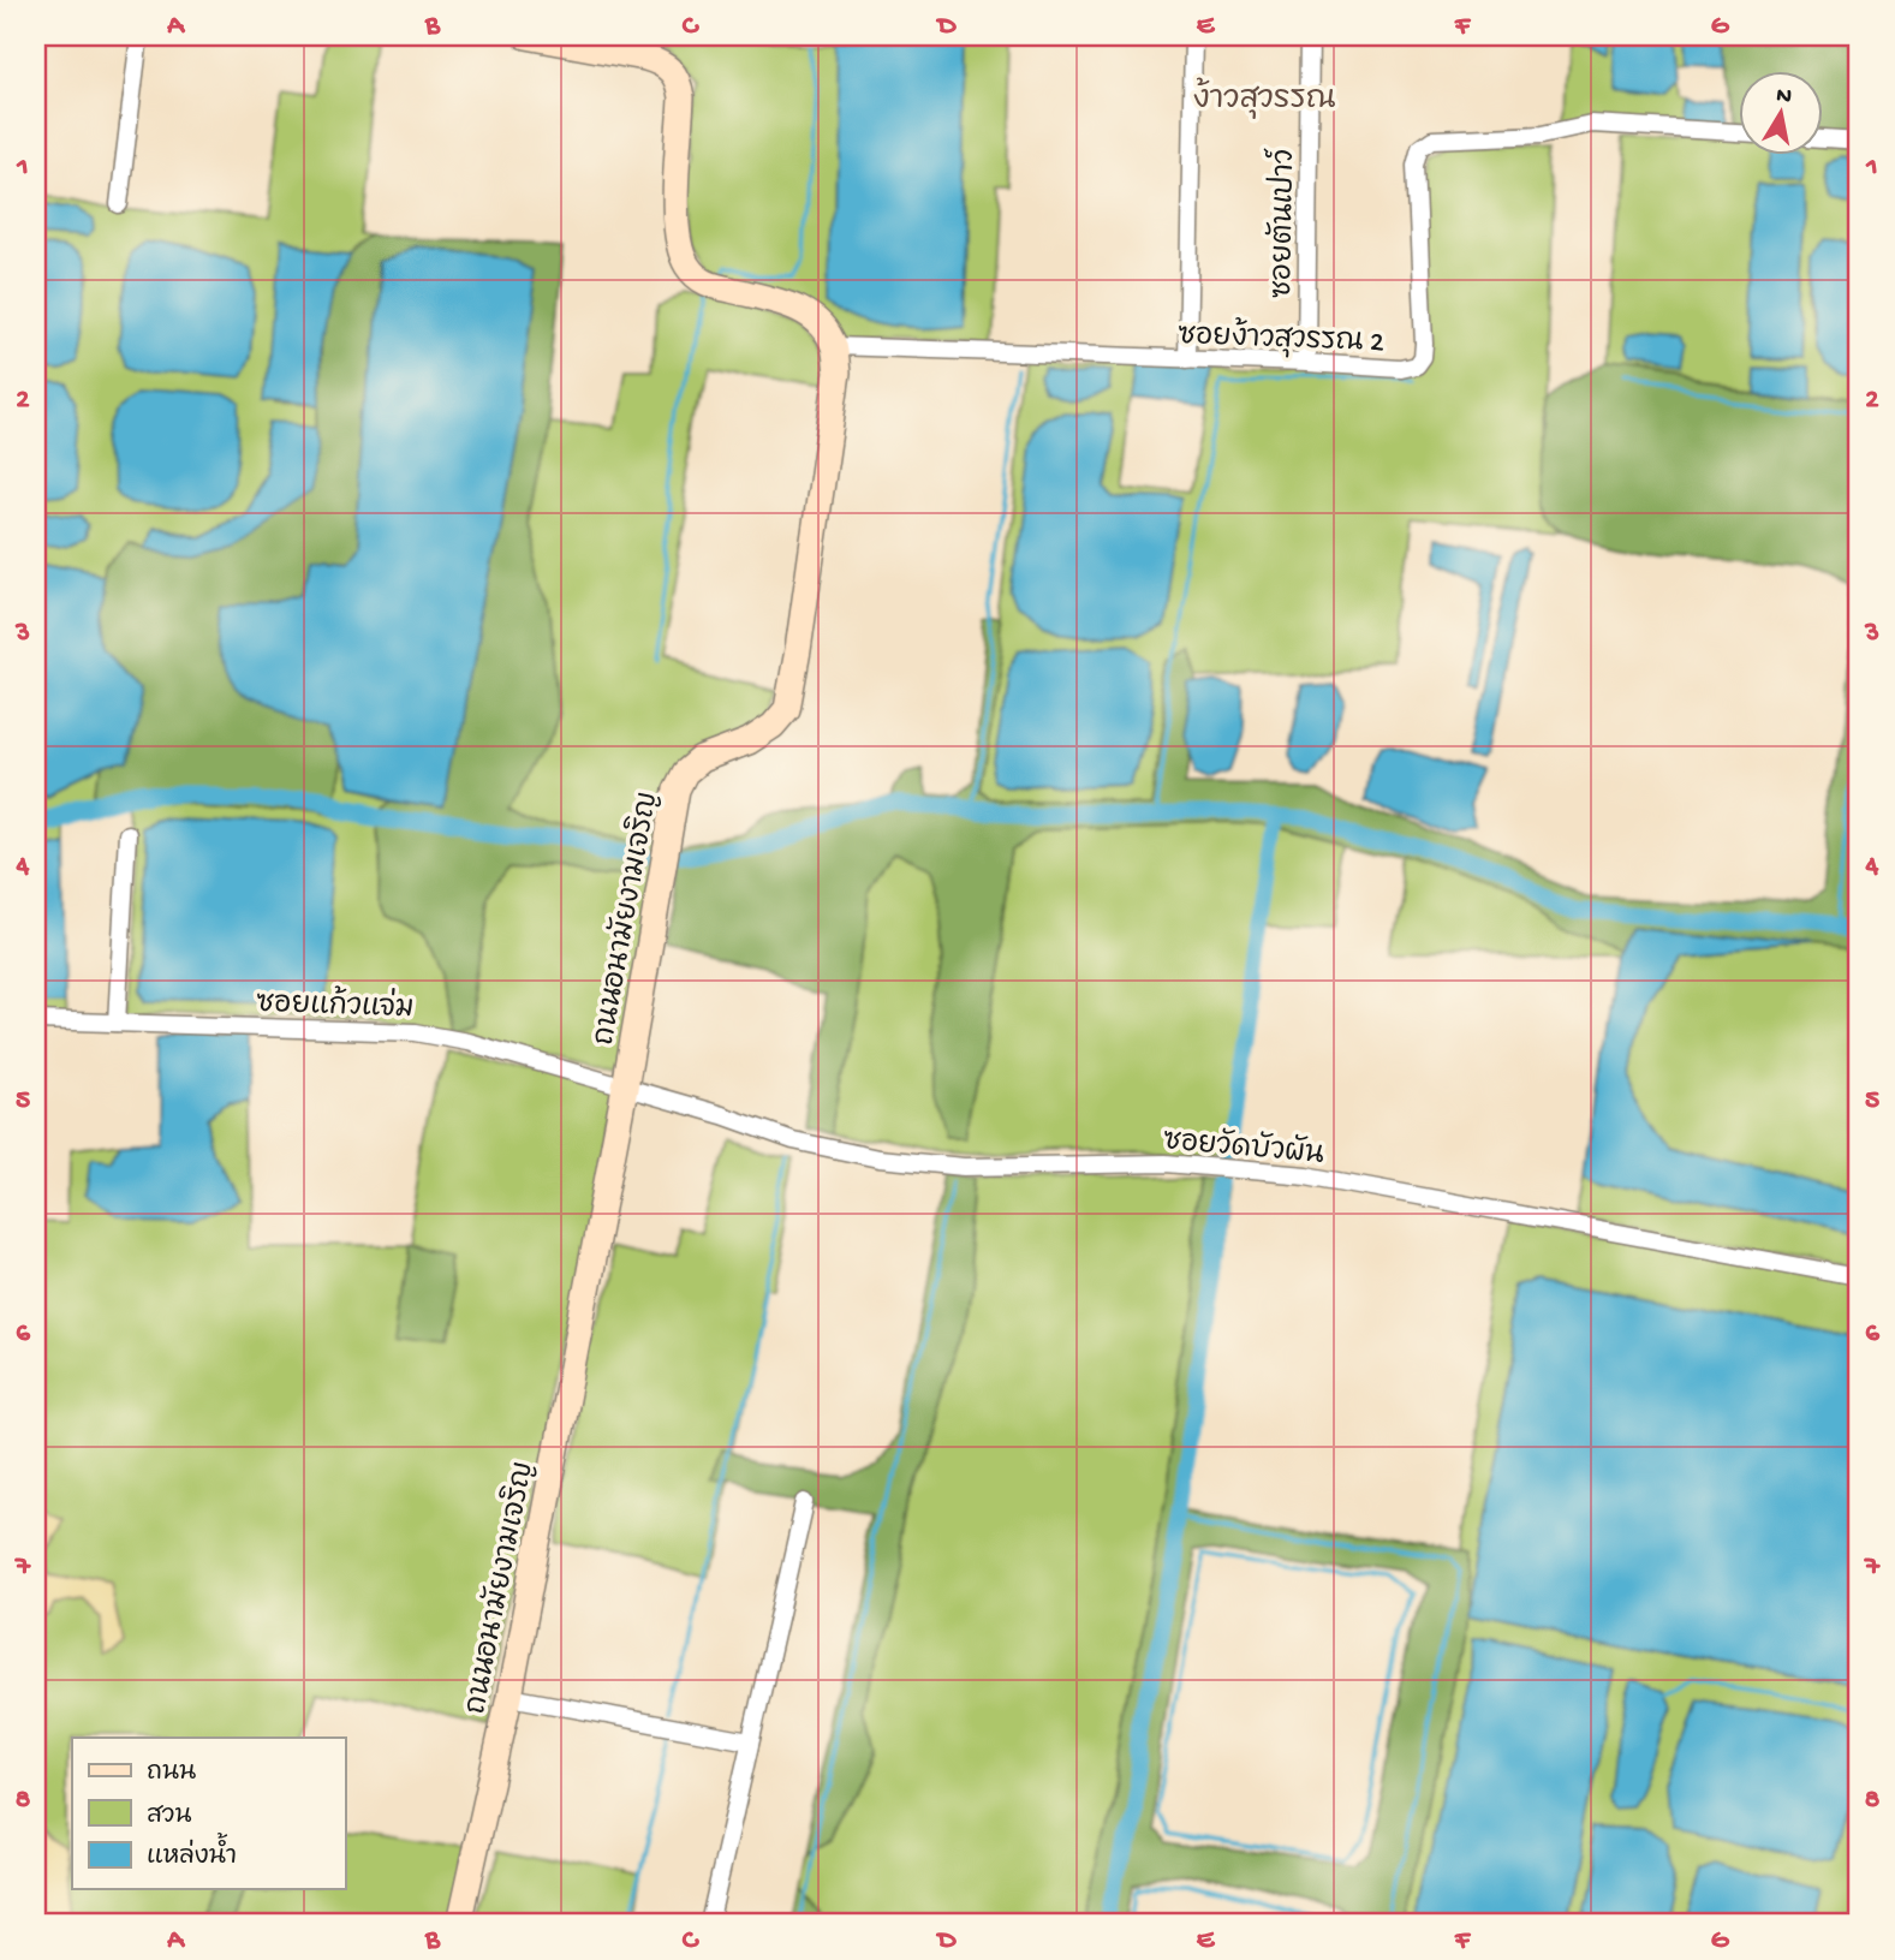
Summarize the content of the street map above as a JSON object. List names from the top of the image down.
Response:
{
  "streets": {
    "street": [
      "ซอยตันเปาว์",
      "ซอยง้าวสุวรรณ 2",
      "ถนนอนามัยงามเจริญ",
      "ซอยแก้วแจ่ม",
      "ซอยวัดบัวผัน"
    ]
  },
  "crossings": [
    ["ซอยตันเปาว์", "ซอยง้าวสุวรรณ 2"],
    ["ซอยง้าวสุวรรณ 2", "ถนนอนามัยงามเจริญ"],
    ["ถนนอนามัยงามเจริญ", "ซอยแก้วแจ่ม"],
    ["ถนนอนามัยงามเจริญ", "ซอยวัดบัวผัน"],
    ["ซอยแก้วแจ่ม", "ซอยวัดบัวผัน"]
  ],
  "districts": ["ง้าวสุวรรณ"],
  "legend": ["ถนน", "สวน", "แหล่งน้ำ"],
  "north": "top",
  "grid": {
    "columns": [
      "A",
      "B",
      "C",
      "D",
      "E",
      "F",
      "G"
    ],
    "rows": [
      "1",
      "2",
      "3",
      "4",
      "5",
      "6",
      "7",
      "8"
    ]
  }
}
